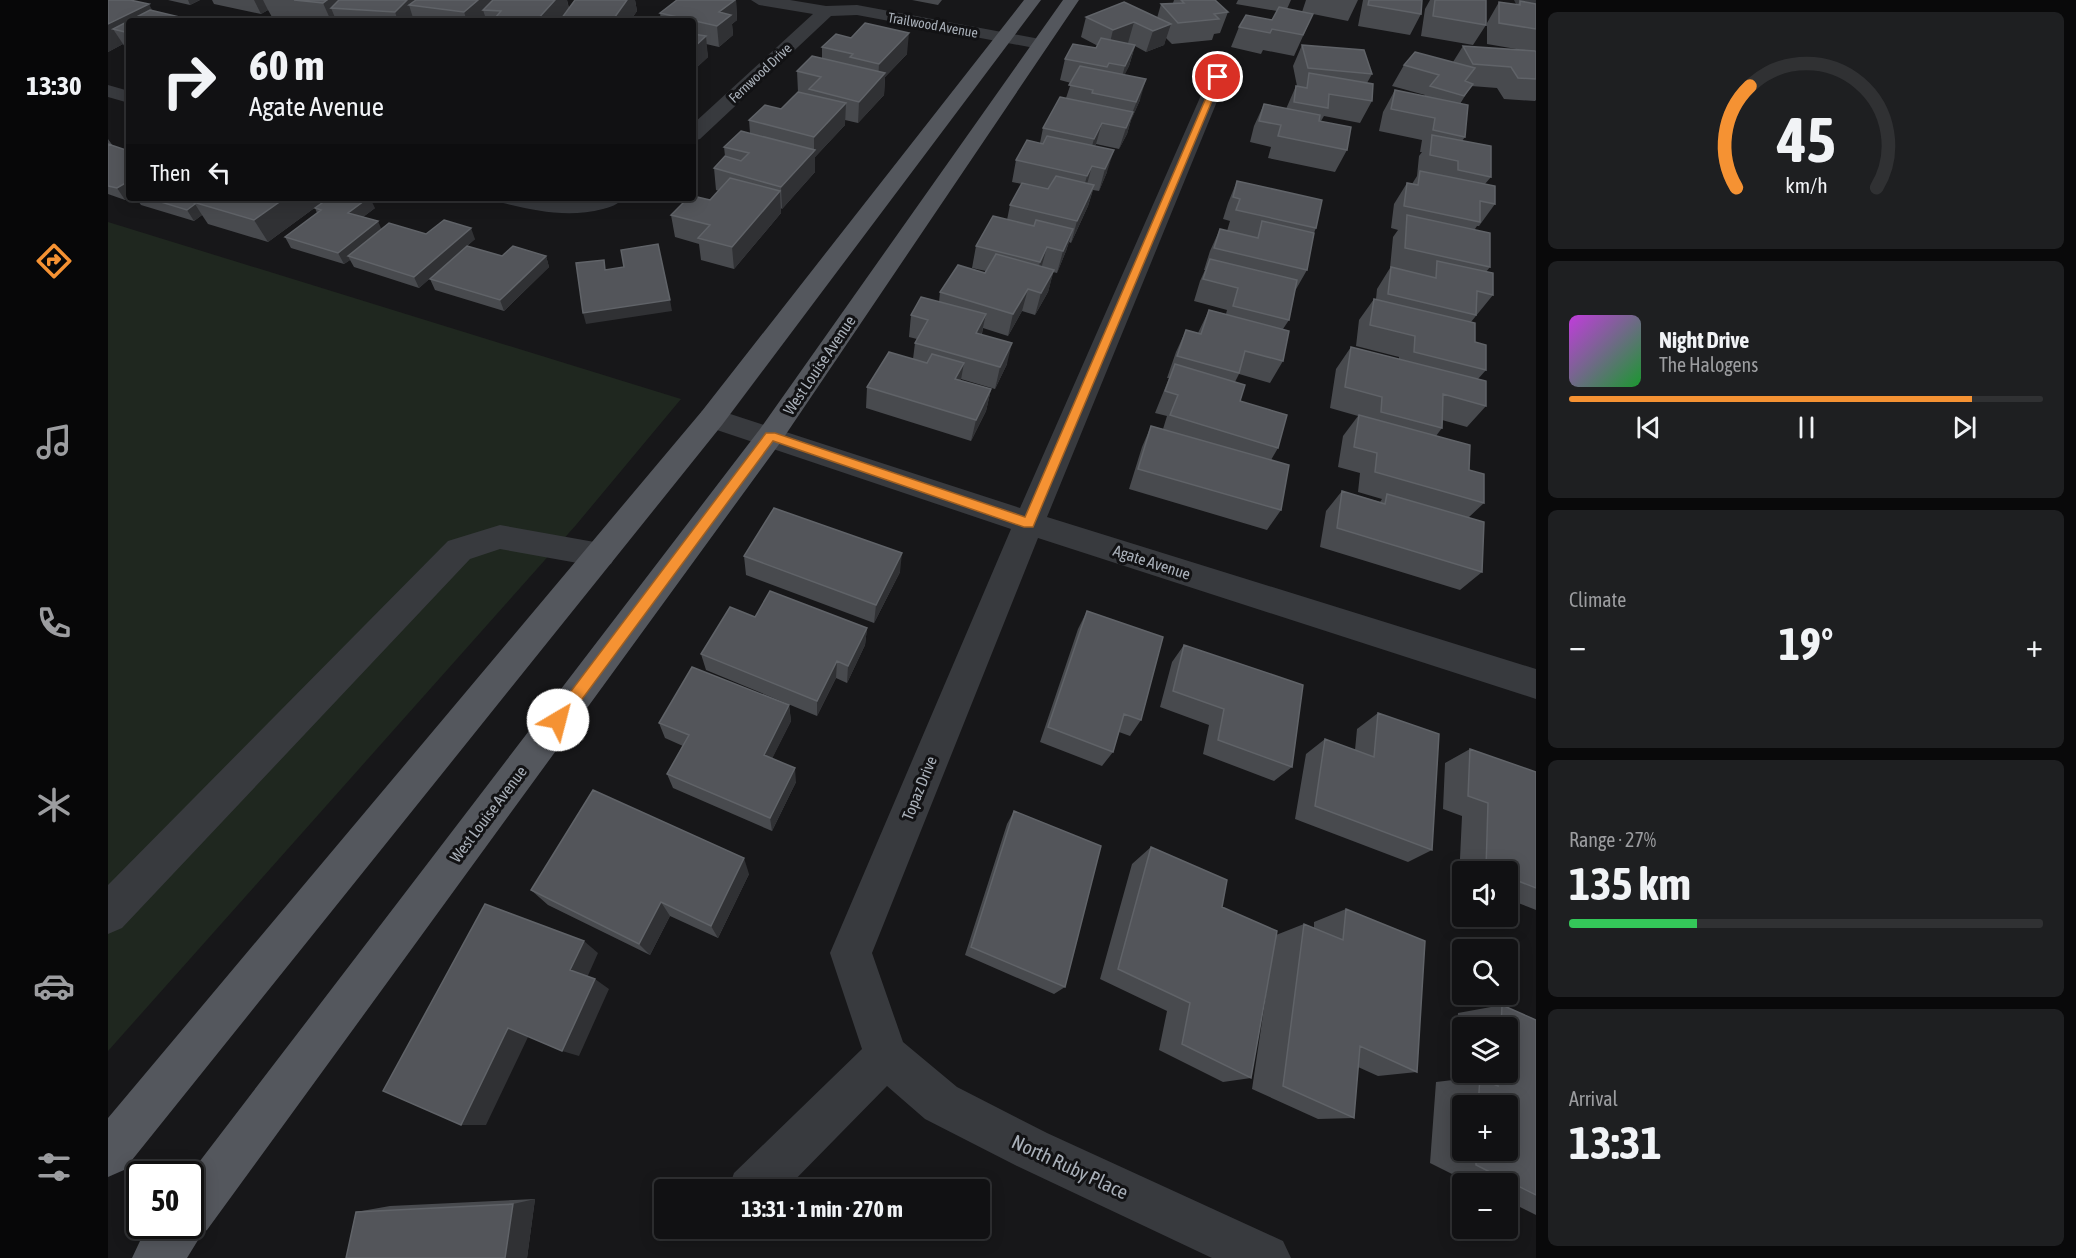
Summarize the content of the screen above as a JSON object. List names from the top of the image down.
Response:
{
  "streets": {
    "main road": ["West Louise Avenue"],
    "street": [
      "Trailwood Avenue",
      "Fernwood Drive",
      "Agate Avenue",
      "Topaz Drive",
      "North Ruby Place"
    ]
  },
  "crossings": [
    ["Trailwood Avenue", "Fernwood Drive"],
    ["Trailwood Avenue", "West Louise Avenue"],
    ["West Louise Avenue", "Agate Avenue"],
    ["Agate Avenue", "Topaz Drive"],
    ["Topaz Drive", "North Ruby Place"]
  ],
  "page": {
    "tabs": "13:30",
    "turn": ["60 m", "Agate Avenue"],
    "then": "Then",
    "song": ["Night Drive", "The Halogens"],
    "tile": [
      "Climate",
      ["Range · 27%", "135 km"],
      ["Arrival", "13:31"]
    ],
    "heat": ["−", "19°", "+"],
    "map_buttons": ["+", "−"],
    "limit": "50",
    "trip": "13:31 · 1 min · 270 m",
    "gauge": ["45", "km/h"]
  }
}
